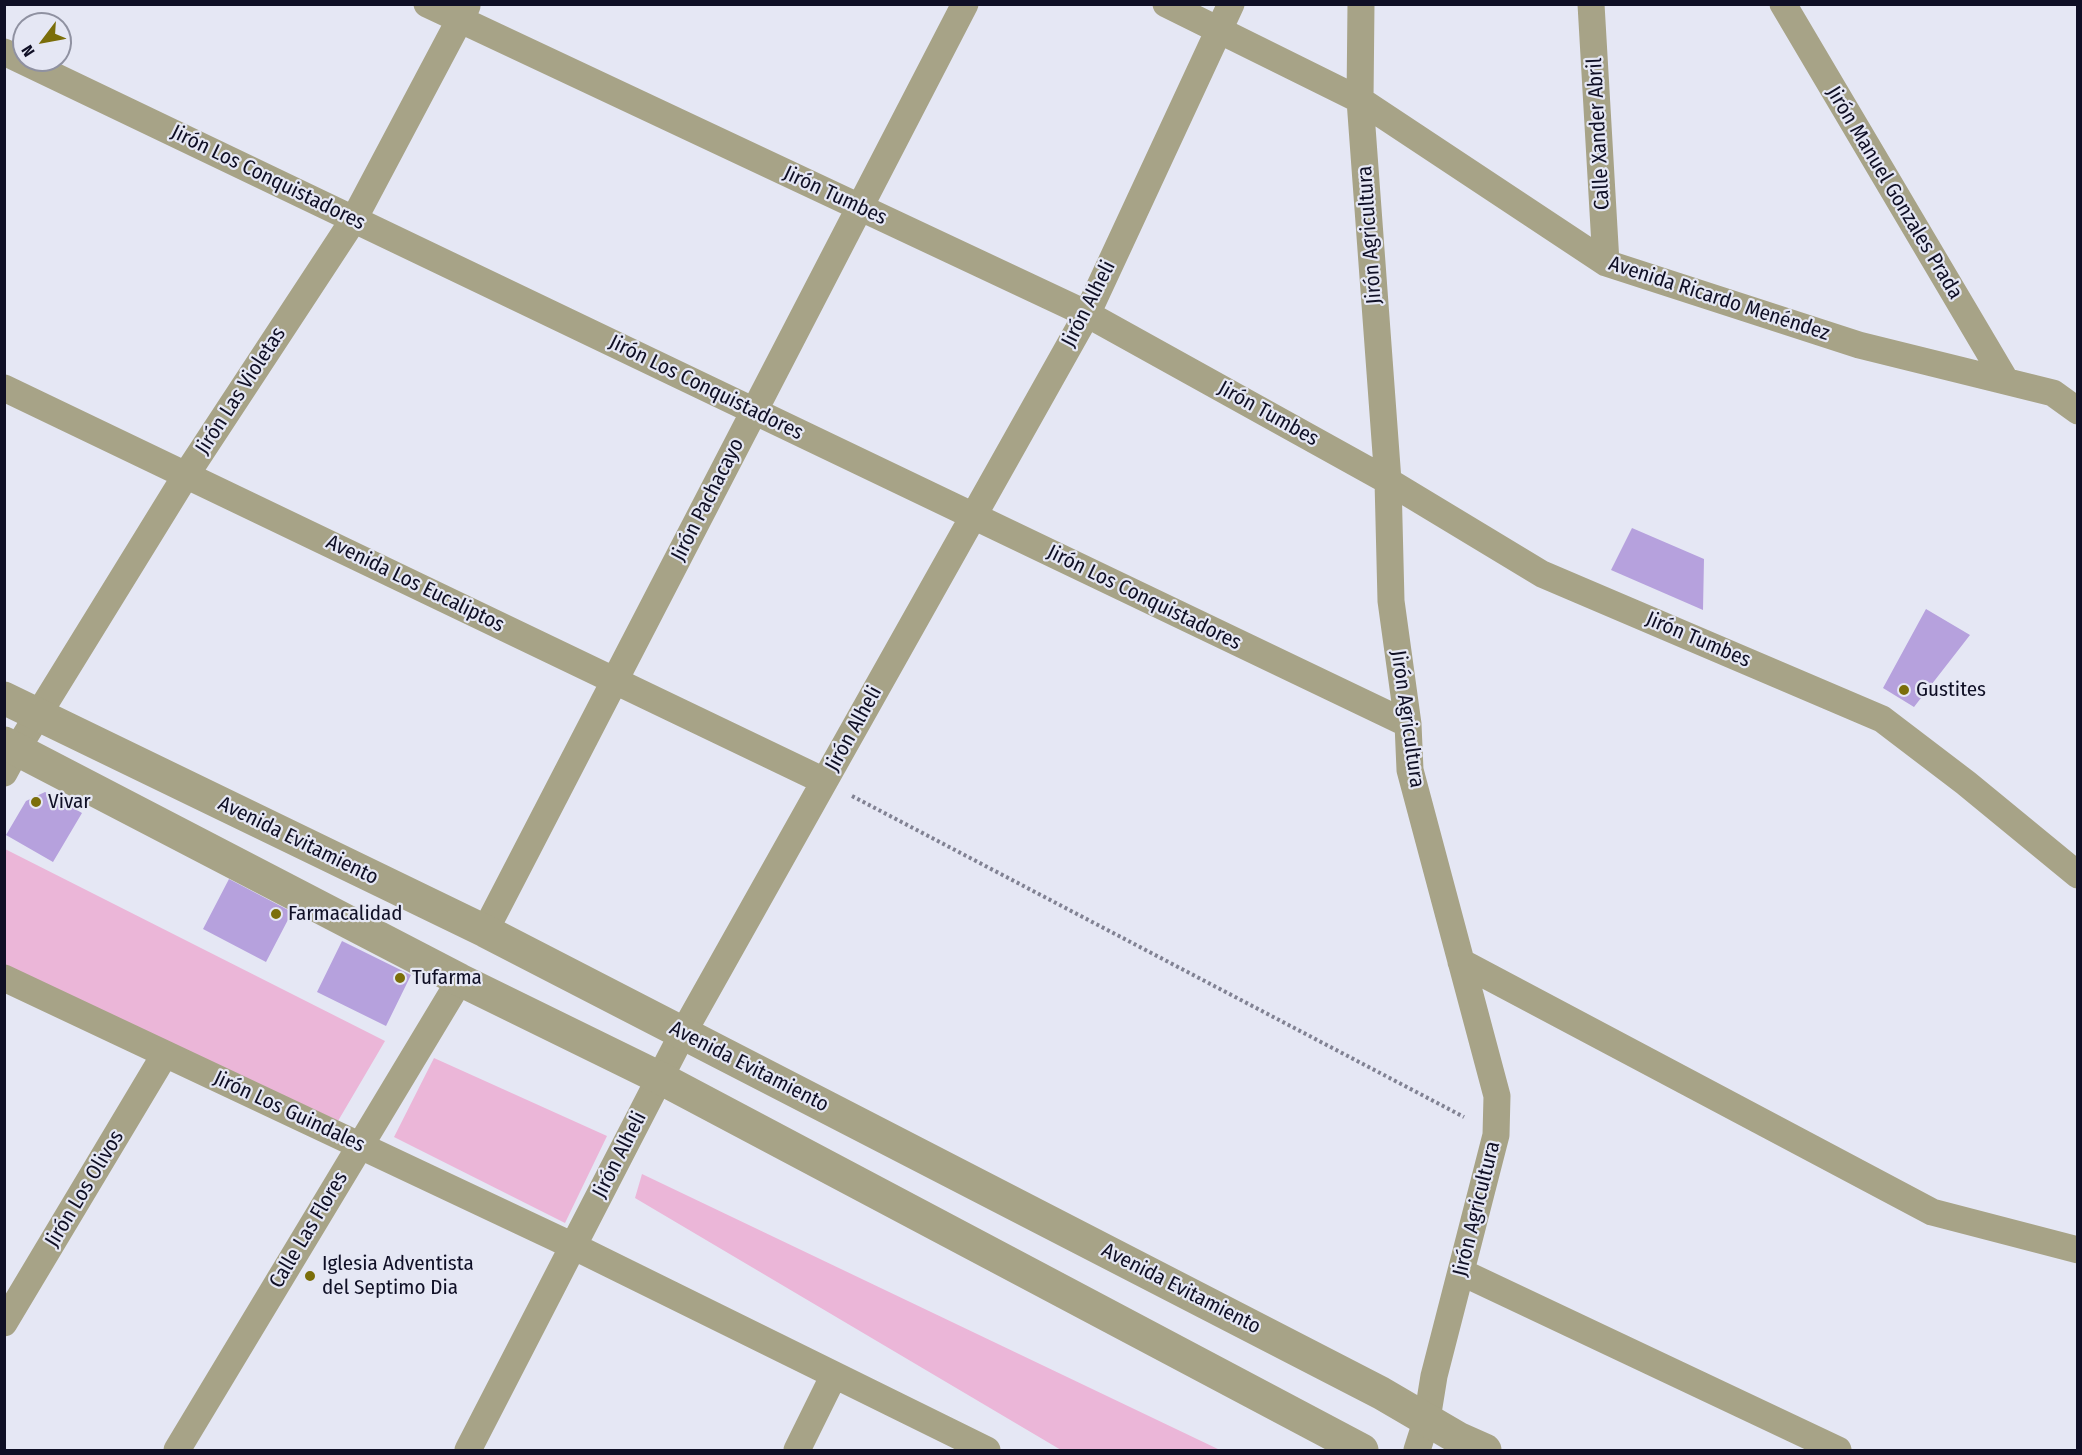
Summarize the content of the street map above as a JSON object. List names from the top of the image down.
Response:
{
  "streets": {
    "street": [
      "Calle Xander Abril",
      "Jirón Los Conquistadores",
      "Jirón Manuel Gonzales Prada",
      "Jirón Tumbes",
      "Jirón Agricultura",
      "Avenida Ricardo Menéndez",
      "Jirón Alheli",
      "Jirón Las Violetas",
      "Jirón Pachacayo",
      "Avenida Los Eucaliptos",
      "Avenida Evitamiento",
      "Jirón Los Guindales",
      "Jirón Los Olivos",
      "Calle Las Flores"
    ]
  },
  "crossings": [
    ["Calle Xander Abril", "Avenida Ricardo Menéndez"],
    ["Jirón Los Conquistadores", "Jirón Agricultura"],
    ["Jirón Los Conquistadores", "Jirón Alheli"],
    ["Jirón Los Conquistadores", "Jirón Las Violetas"],
    ["Jirón Los Conquistadores", "Jirón Pachacayo"],
    ["Jirón Manuel Gonzales Prada", "Avenida Ricardo Menéndez"],
    ["Jirón Tumbes", "Jirón Agricultura"],
    ["Jirón Tumbes", "Jirón Alheli"],
    ["Jirón Tumbes", "Jirón Las Violetas"],
    ["Jirón Tumbes", "Jirón Pachacayo"],
    ["Jirón Agricultura", "Avenida Ricardo Menéndez"],
    ["Jirón Agricultura", "Avenida Evitamiento"],
    ["Avenida Ricardo Menéndez", "Jirón Alheli"],
    ["Jirón Alheli", "Avenida Los Eucaliptos"],
    ["Jirón Alheli", "Avenida Evitamiento"],
    ["Jirón Alheli", "Jirón Los Guindales"],
    ["Jirón Las Violetas", "Avenida Los Eucaliptos"],
    ["Jirón Las Violetas", "Avenida Evitamiento"],
    ["Jirón Pachacayo", "Avenida Los Eucaliptos"],
    ["Jirón Pachacayo", "Avenida Evitamiento"],
    ["Jirón Los Guindales", "Jirón Los Olivos"],
    ["Jirón Los Guindales", "Calle Las Flores"]
  ],
  "places": [
    "Gustites",
    "Vivar",
    "Farmacalidad",
    "Tufarma",
    "Iglesia Adventista del Septimo Dia"
  ],
  "north": "bottom left"
}
